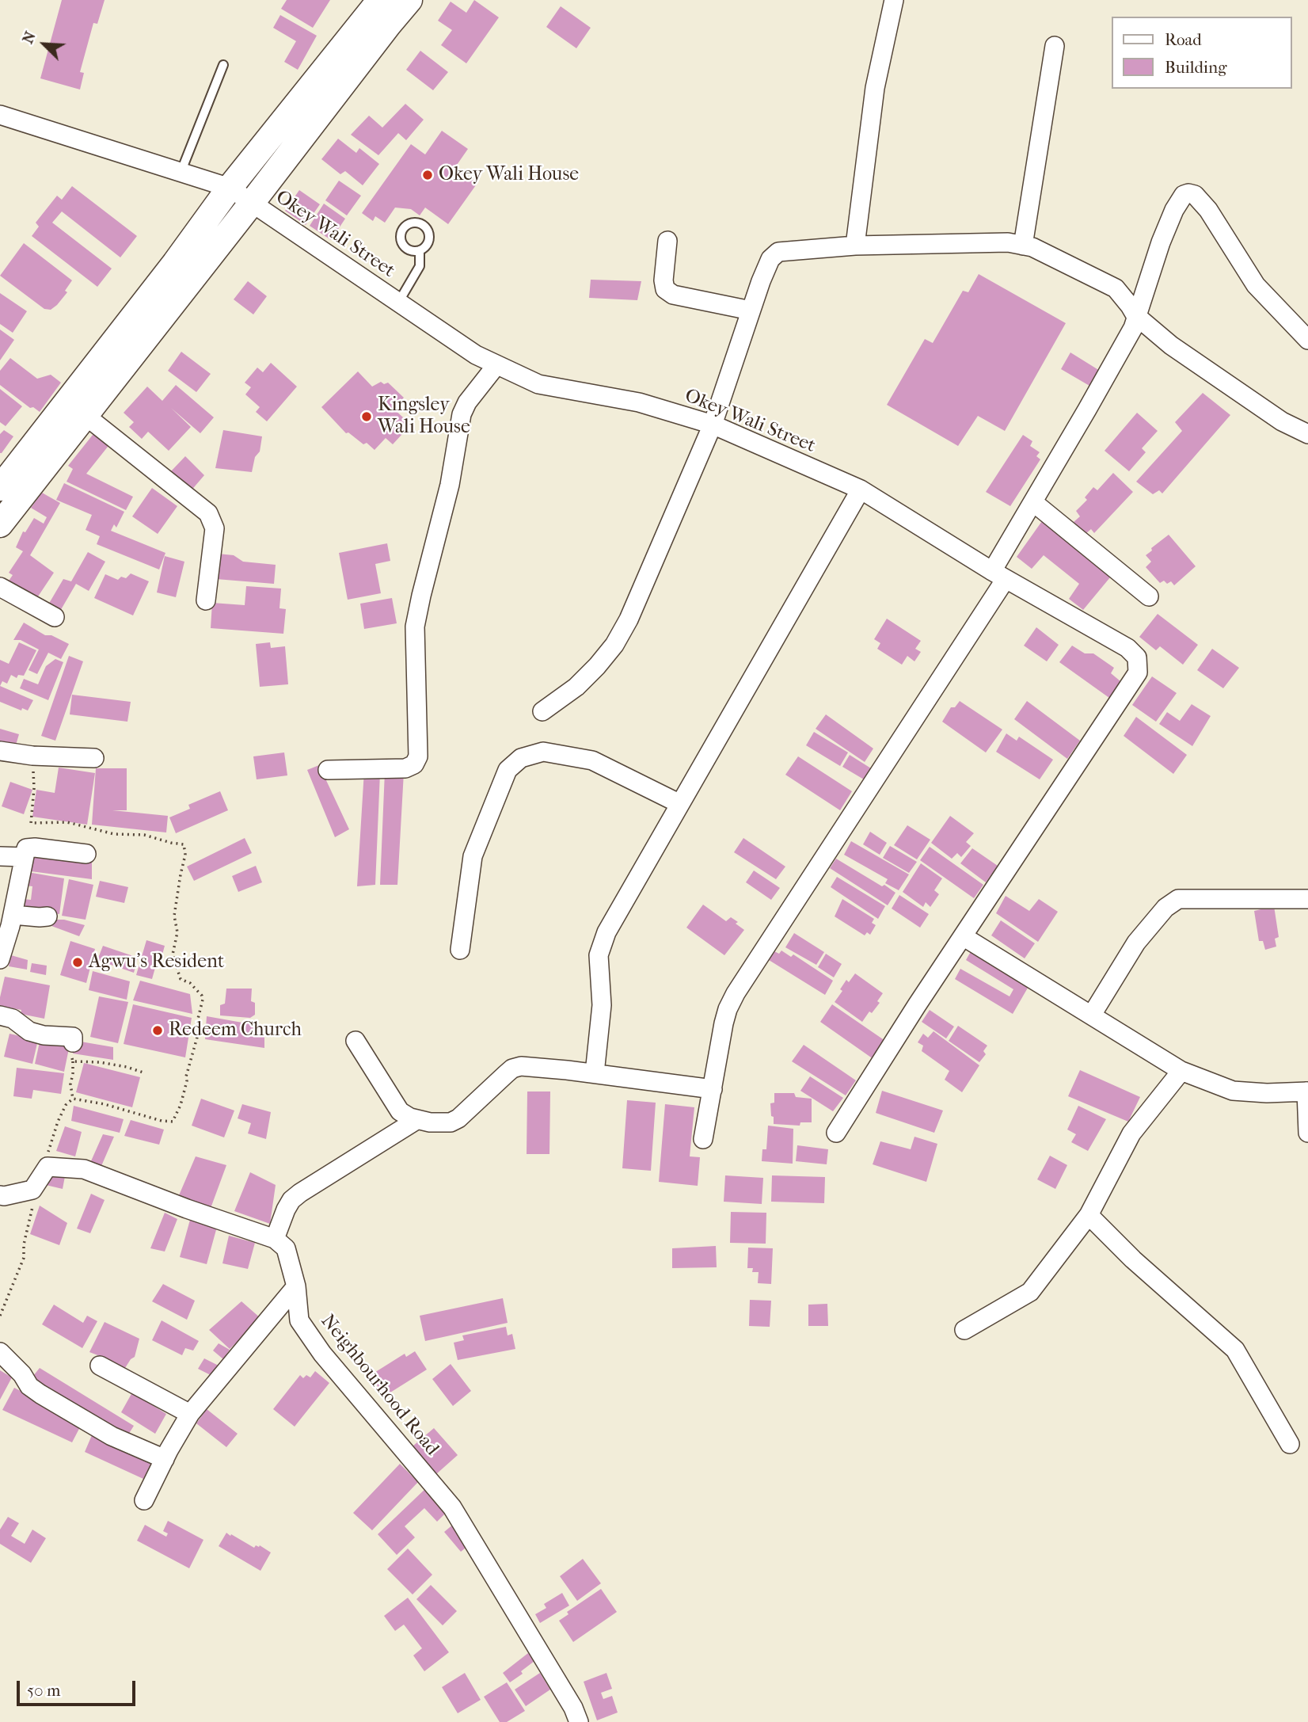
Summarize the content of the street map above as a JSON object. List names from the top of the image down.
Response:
{
  "streets": {
    "street": ["Okey Wali Street", "Neighbourhood Road"]
  },
  "places": [
    "Okey Wali House",
    "Kingsley Wali House",
    "Agwu's Resident",
    "Redeem Church"
  ],
  "legend": ["Road", "Building"],
  "scale_bar": "50 m",
  "north": "top left"
}
